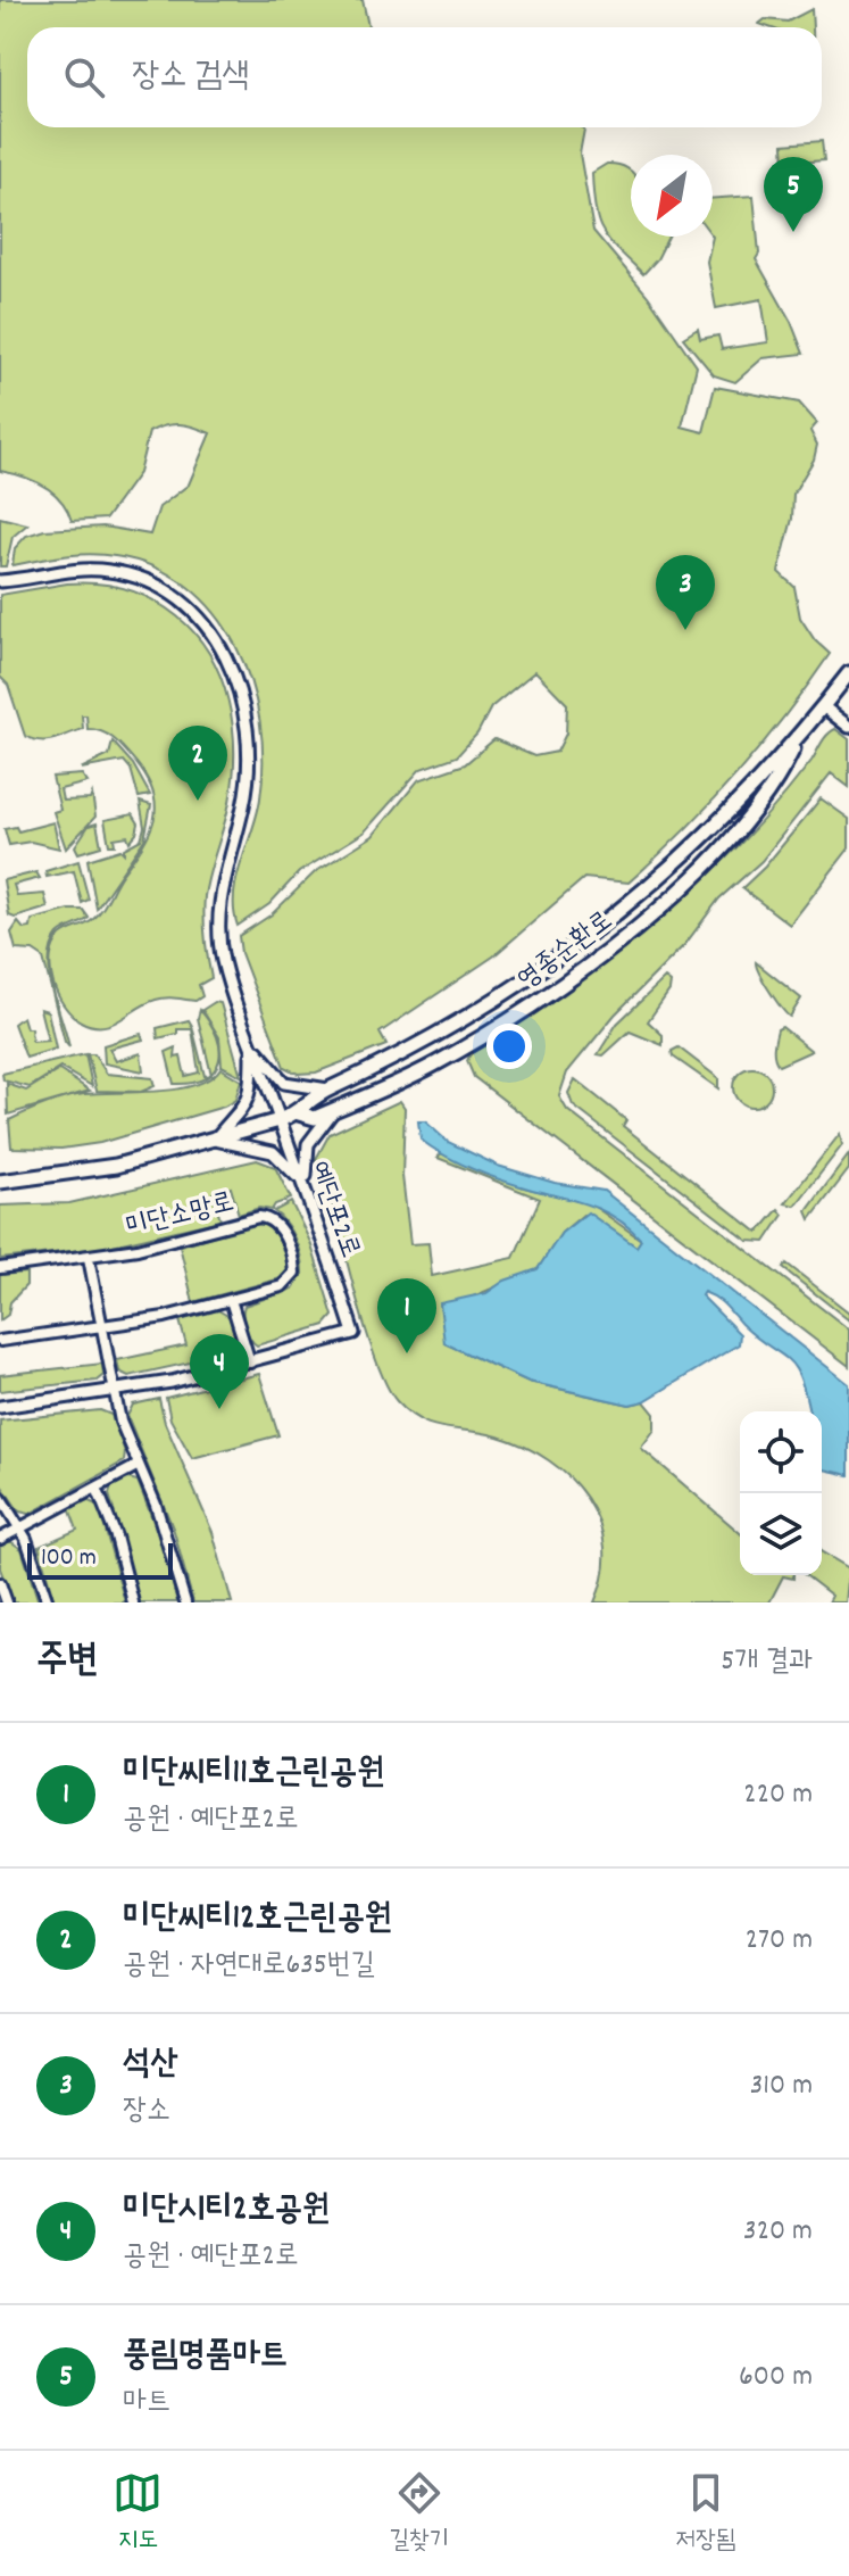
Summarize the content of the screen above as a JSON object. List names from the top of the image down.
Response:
{
  "streets": {
    "main road": ["영종순환로"],
    "street": ["예단포2로", "미단소망로"]
  },
  "crossings": [
    ["영종순환로", "예단포2로"]
  ],
  "scale_bar": "100 m",
  "north": "bottom left",
  "page": {
    "search": "장소 검색",
    "pins": [
      "5",
      "3",
      "2",
      "1",
      "4"
    ],
    "scale": "100 m",
    "heading": ["주변", "5개 결과"],
    "list": [
      {
        "mark": "1",
        "name": "미단씨티11호근린공원",
        "note": "공원 · 예단포2로",
        "value": "220 m"
      },
      {
        "mark": "2",
        "name": "미단씨티12호근린공원",
        "note": "공원 · 자연대로635번길",
        "value": "270 m"
      },
      {
        "mark": "3",
        "name": "석산",
        "note": "장소",
        "value": "310 m"
      },
      {
        "mark": "4",
        "name": "미단시티2호공원",
        "note": "공원 · 예단포2로",
        "value": "320 m"
      },
      {
        "mark": "5",
        "name": "풍림명품마트",
        "note": "마트",
        "value": "600 m"
      }
    ],
    "nav": ["지도", "길찾기", "저장됨"]
  }
}
